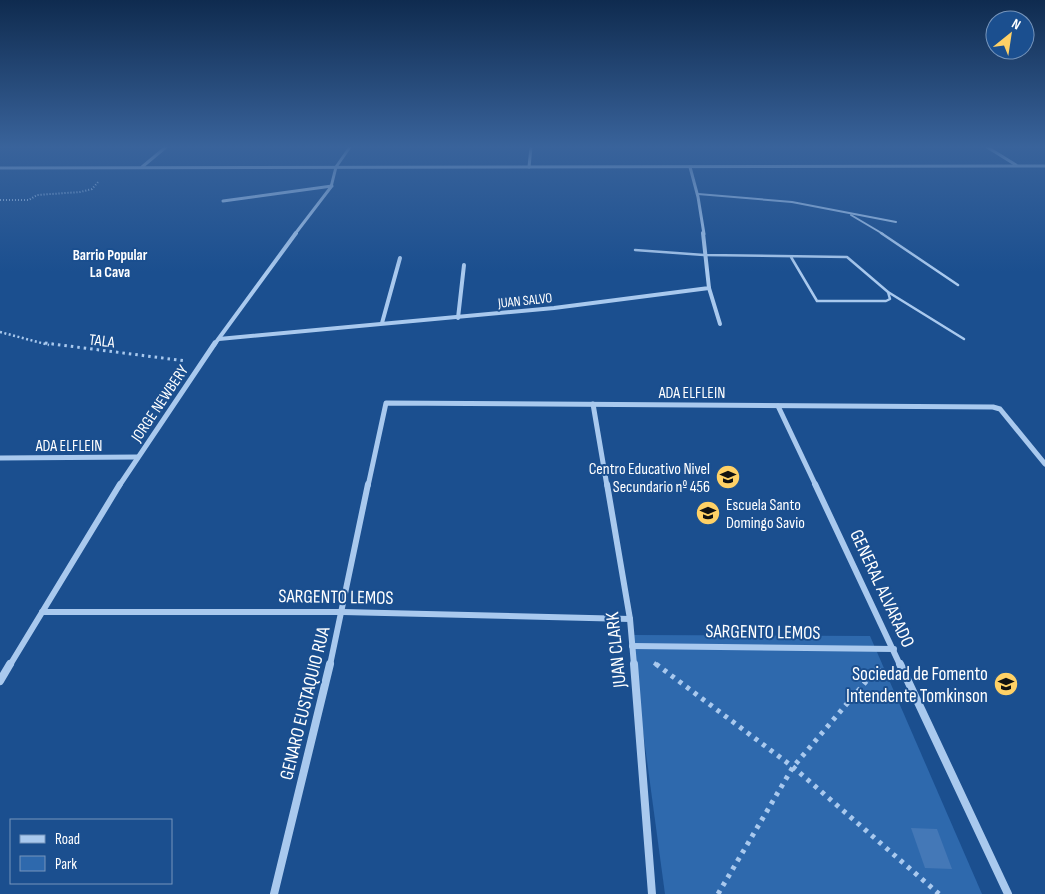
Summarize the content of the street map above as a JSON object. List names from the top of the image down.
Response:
{
  "streets": {
    "street": [
      "JUAN SALVO",
      "ADA ELFLEIN",
      "JORGE NEWBERY",
      "GENERAL ALVARADO",
      "SARGENTO LEMOS",
      "JUAN CLARK",
      "GENARO EUSTAQUIO RUA"
    ],
    "path": ["TALA"]
  },
  "crossings": [
    ["JUAN SALVO", "JORGE NEWBERY"],
    ["TALA", "JORGE NEWBERY"],
    ["ADA ELFLEIN", "JORGE NEWBERY"],
    ["ADA ELFLEIN", "GENERAL ALVARADO"],
    ["ADA ELFLEIN", "JUAN CLARK"],
    ["ADA ELFLEIN", "GENARO EUSTAQUIO RUA"],
    ["JORGE NEWBERY", "SARGENTO LEMOS"],
    ["GENERAL ALVARADO", "SARGENTO LEMOS"],
    ["SARGENTO LEMOS", "JUAN CLARK"],
    ["SARGENTO LEMOS", "GENARO EUSTAQUIO RUA"]
  ],
  "districts": ["Barrio Popular La Cava"],
  "places": {
    "school or university": ["Centro Educativo Nivel Secundario nº 456", "Escuela Santo Domingo Savio", "Sociedad de Fomento Intendente Tomkinson"]
  },
  "legend": ["Road", "Park"],
  "north": "top right"
}
